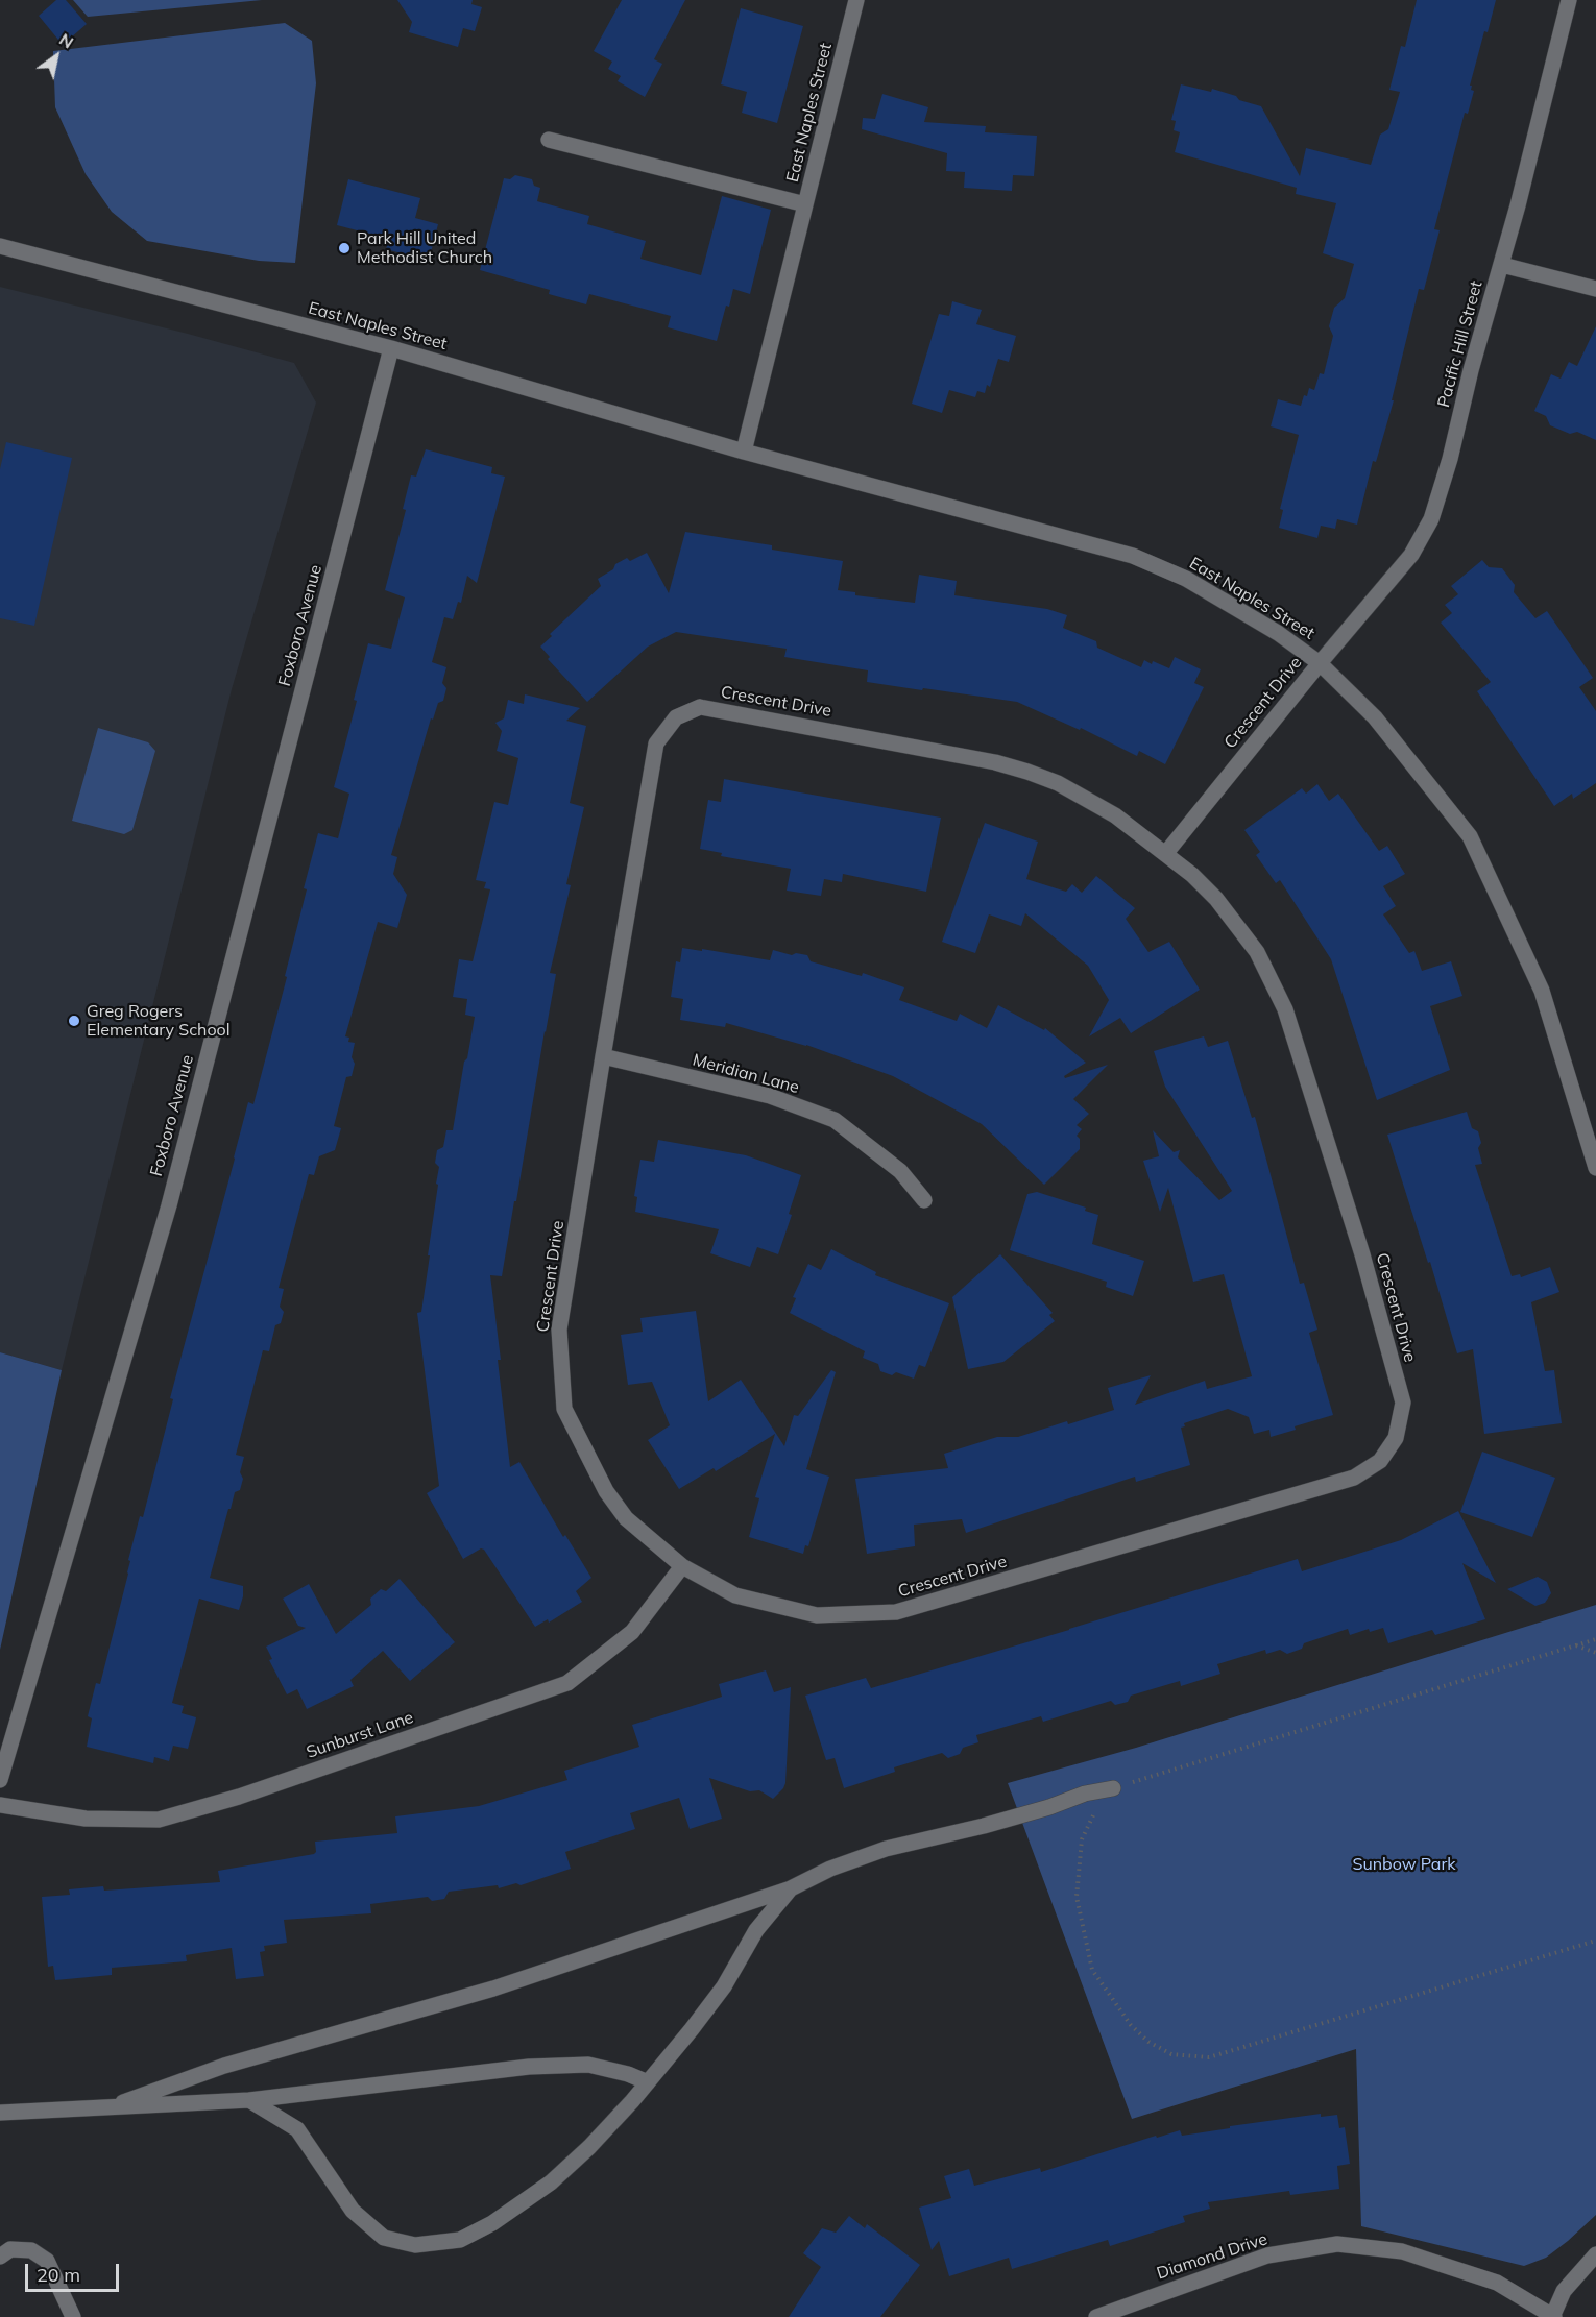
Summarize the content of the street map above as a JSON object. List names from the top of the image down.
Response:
{
  "streets": {
    "street": [
      "East Naples Street",
      "Pacific Hill Street",
      "Foxboro Avenue",
      "Crescent Drive",
      "Meridian Lane",
      "Sunburst Lane",
      "Diamond Drive"
    ]
  },
  "crossings": [
    ["East Naples Street", "Pacific Hill Street"],
    ["East Naples Street", "Foxboro Avenue"],
    ["East Naples Street", "Crescent Drive"],
    ["Pacific Hill Street", "Crescent Drive"],
    ["Crescent Drive", "Meridian Lane"],
    ["Crescent Drive", "Sunburst Lane"]
  ],
  "parks": ["Sunbow Park"],
  "places": ["Park Hill United Methodist Church", "Greg Rogers Elementary School"],
  "scale_bar": "20 m",
  "north": "top right"
}
